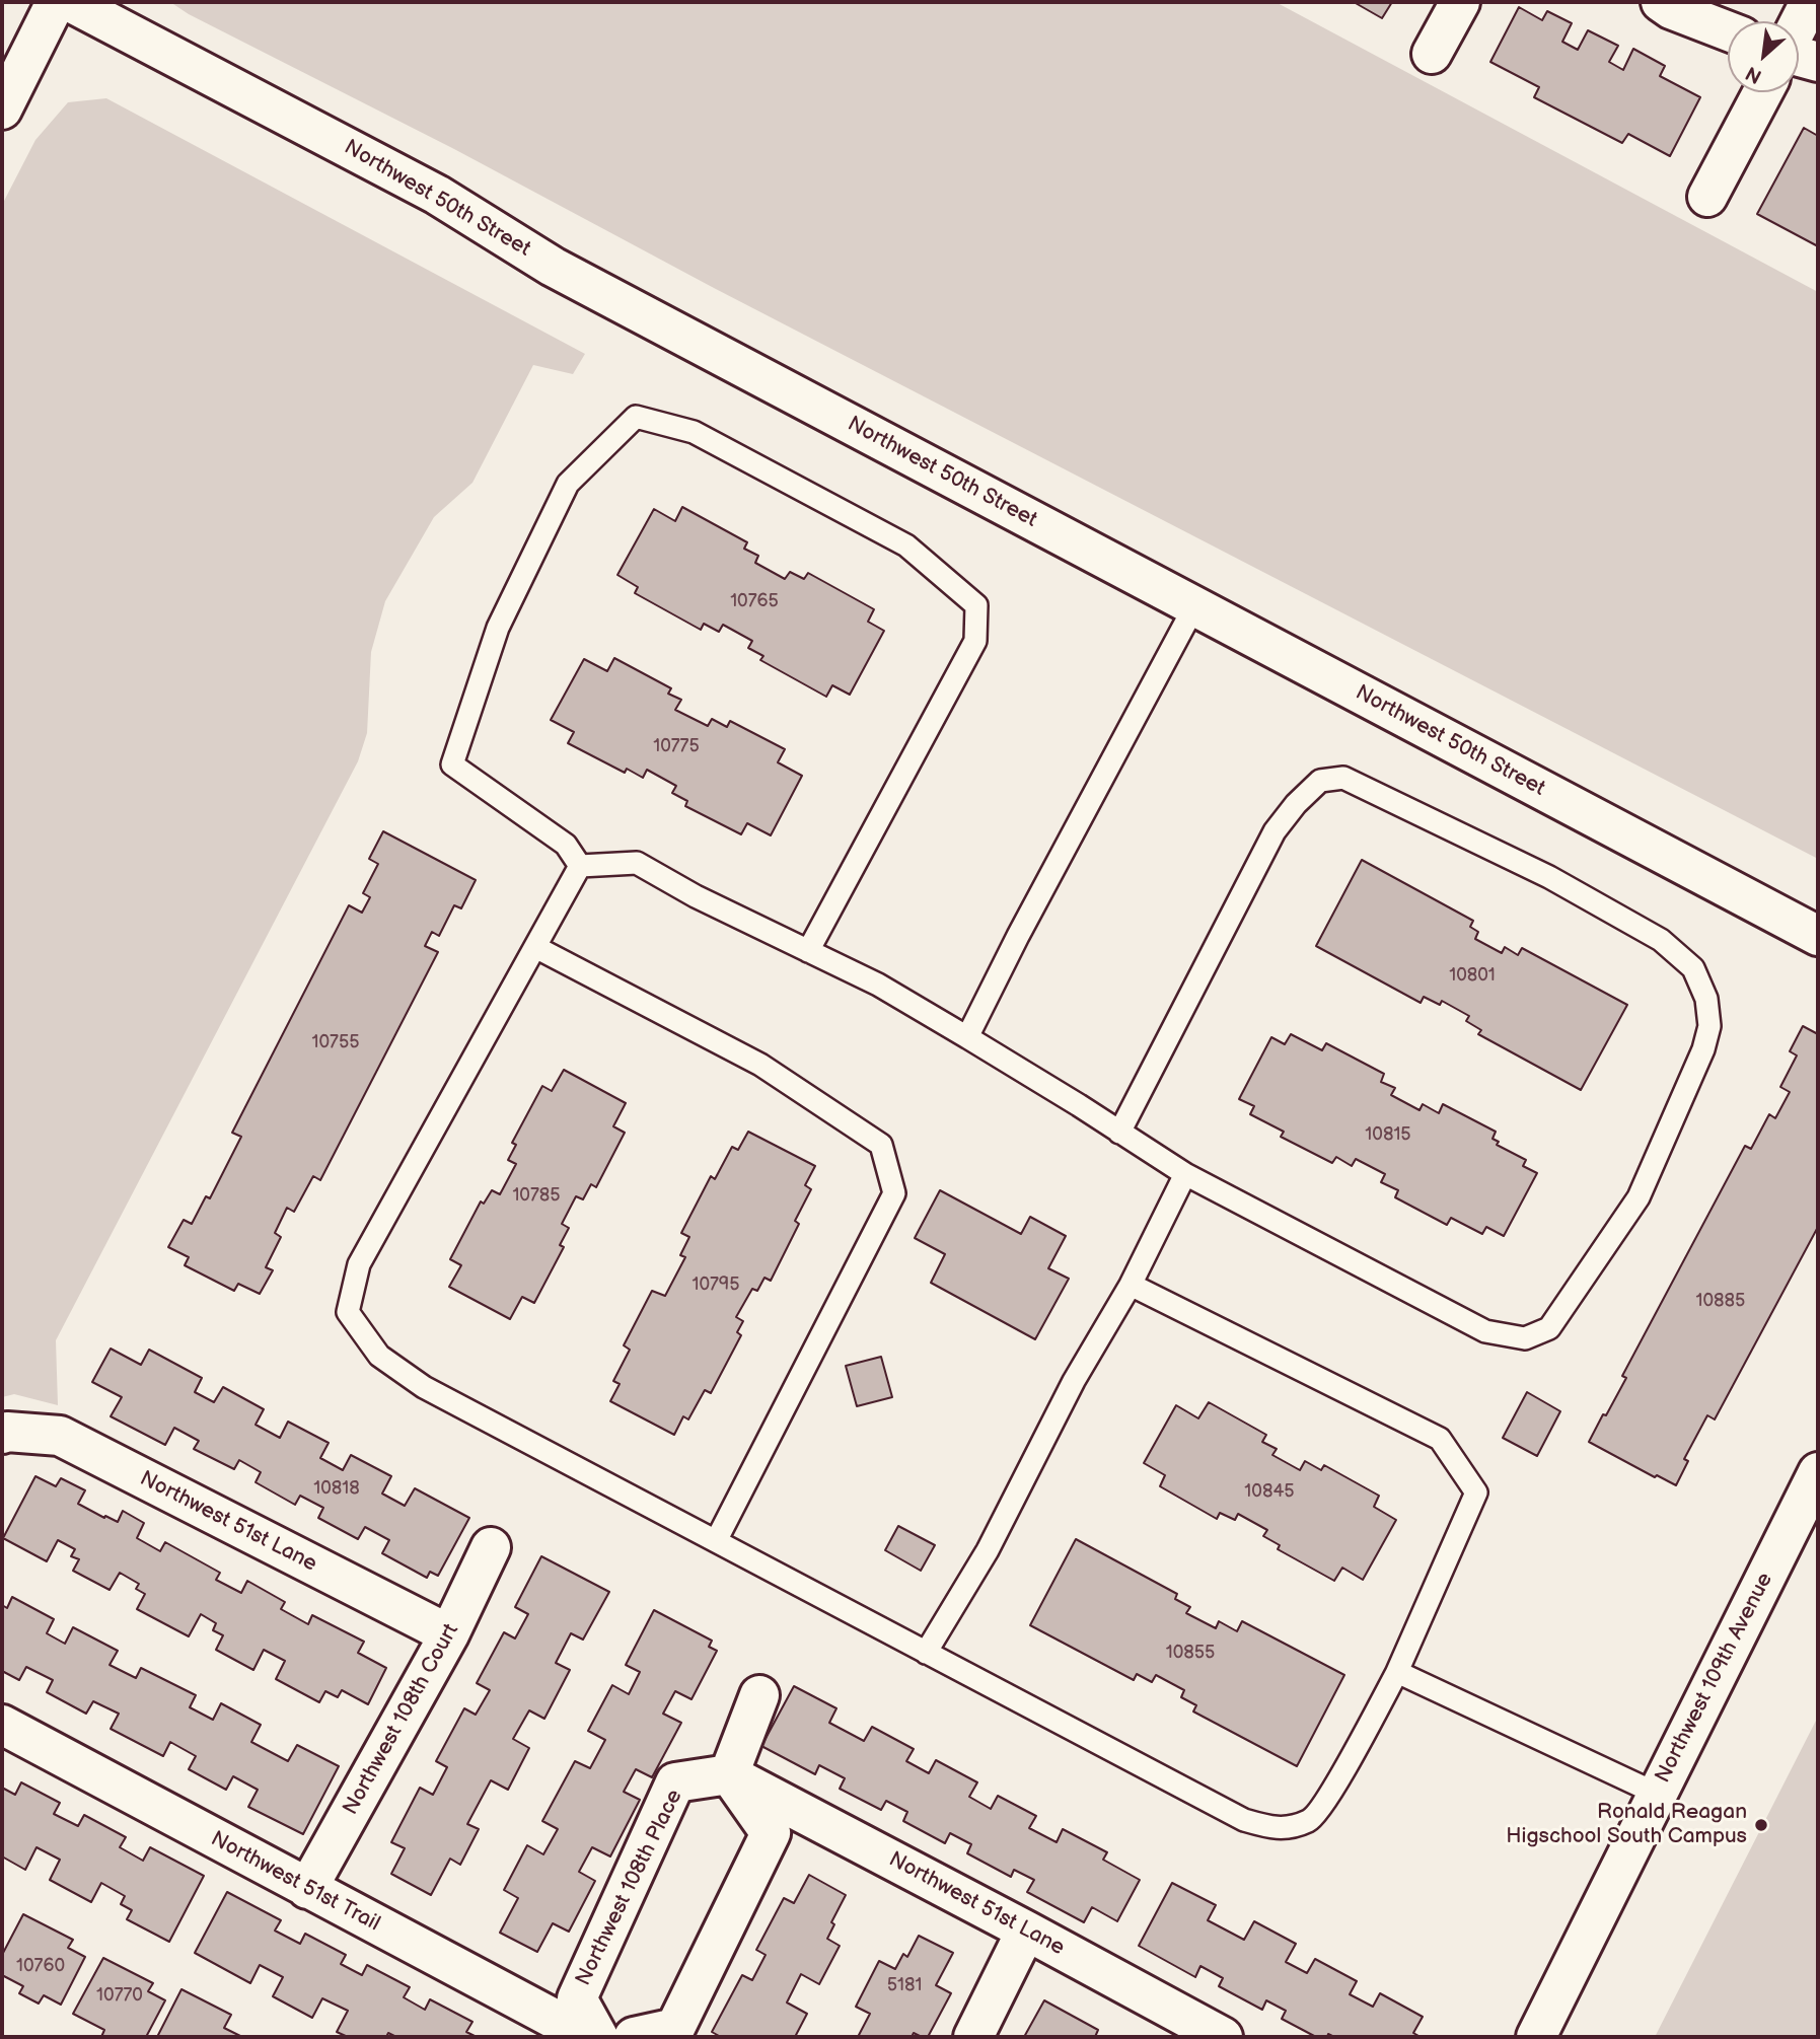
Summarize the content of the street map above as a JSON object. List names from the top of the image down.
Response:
{
  "streets": {
    "street": [
      "Northwest 50th Street",
      "Northwest 51st Lane",
      "Northwest 109th Avenue",
      "Northwest 108th Court",
      "Northwest 51st Trail",
      "Northwest 108th Place"
    ]
  },
  "crossings": [
    ["Northwest 51st Lane", "Northwest 108th Court"],
    ["Northwest 51st Lane", "Northwest 108th Place"],
    ["Northwest 108th Court", "Northwest 51st Trail"]
  ],
  "places": ["Ronald Reagan Higschool South Campus"],
  "house_numbers": [
    "10765",
    "10775",
    "10801",
    "10755",
    "10815",
    "10785",
    "10795",
    "10885",
    "10818",
    "10845",
    "10855",
    "10760",
    "5181",
    "10770"
  ],
  "north": "bottom left"
}
